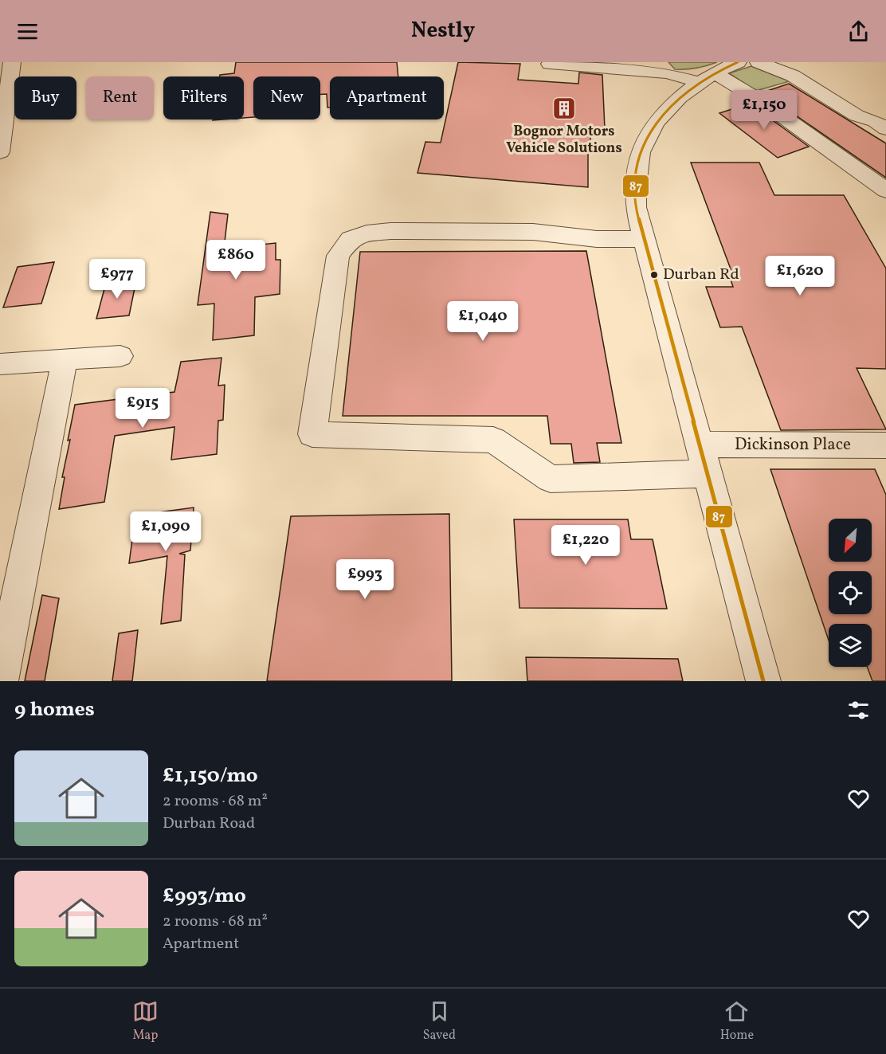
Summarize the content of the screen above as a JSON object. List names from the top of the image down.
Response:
{
  "streets": {
    "street": ["Dickinson Place"]
  },
  "places": {
    "building": ["Bognor Motors Vehicle Solutions"],
    "other": ["Durban Rd"]
  },
  "lines": ["transit line 87"],
  "north": "bottom left",
  "page": {
    "header": "Nestly",
    "chip": [
      "Buy",
      "Rent",
      "Filters",
      "New",
      "Apartment"
    ],
    "price": [
      "£1,150",
      "£860",
      "£1,620",
      "£977",
      "£1,040",
      "£915",
      "£1,090",
      "£1,220",
      "£993"
    ],
    "heading": "9 homes",
    "list": [
      {
        "name": "£1,150/mo",
        "note": "2 rooms · 68 m² · Durban Road"
      },
      {
        "name": "£993/mo",
        "note": "2 rooms · 68 m² · Apartment"
      }
    ],
    "tabs": ["Map", "Saved", "Home"]
  }
}
